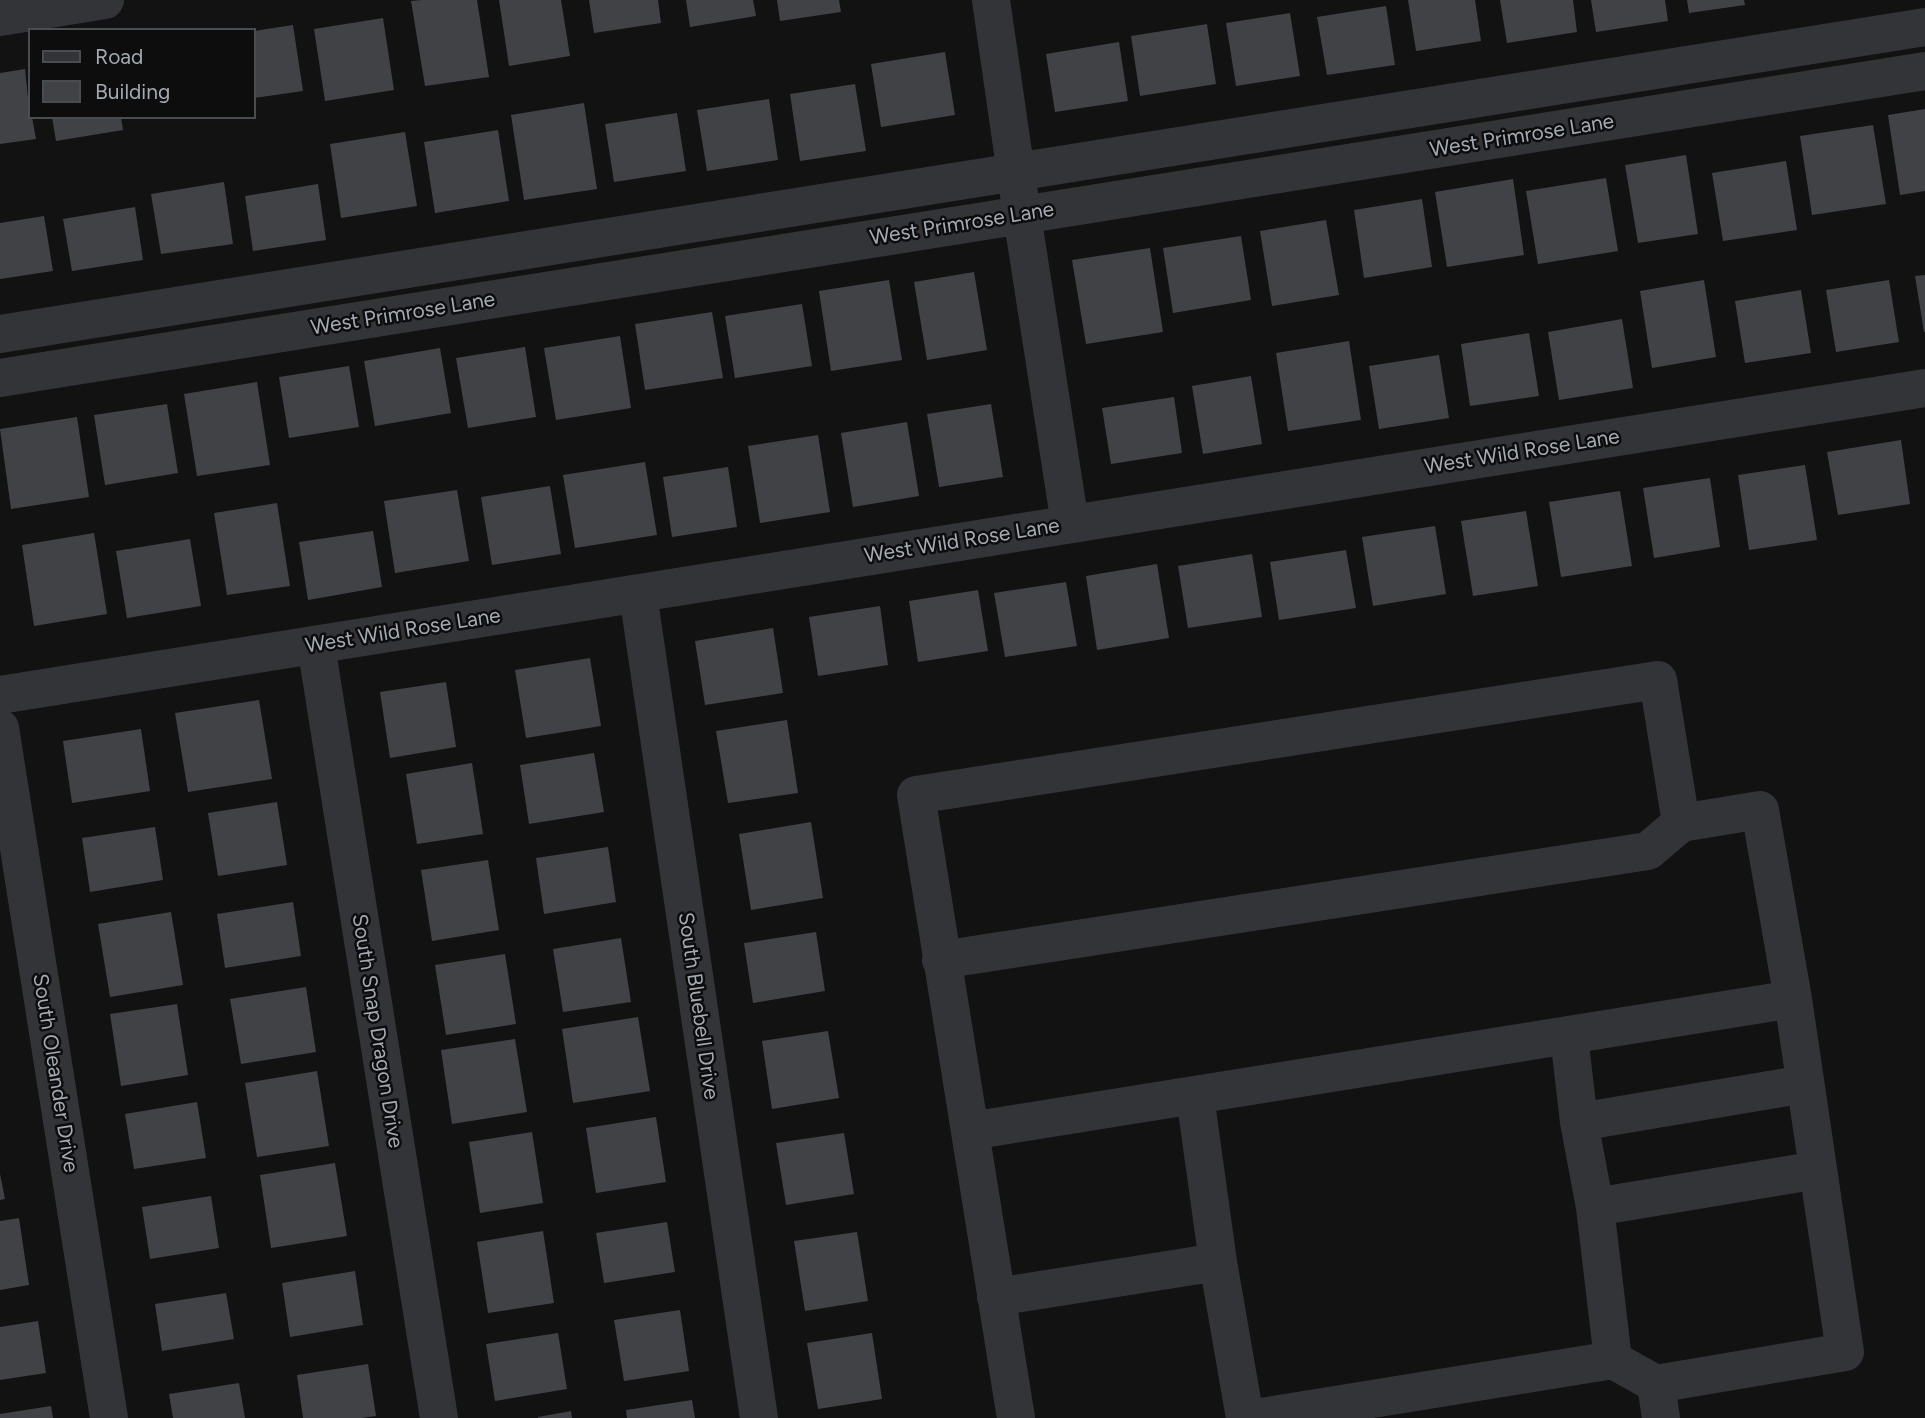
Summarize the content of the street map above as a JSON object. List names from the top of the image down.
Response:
{
  "streets": {
    "street": [
      "West Primrose Lane",
      "West Wild Rose Lane",
      "South Bluebell Drive",
      "South Snap Dragon Drive",
      "South Oleander Drive"
    ]
  },
  "crossings": [
    ["West Wild Rose Lane", "South Bluebell Drive"],
    ["West Wild Rose Lane", "South Snap Dragon Drive"]
  ],
  "legend": ["Road", "Building"]
}
